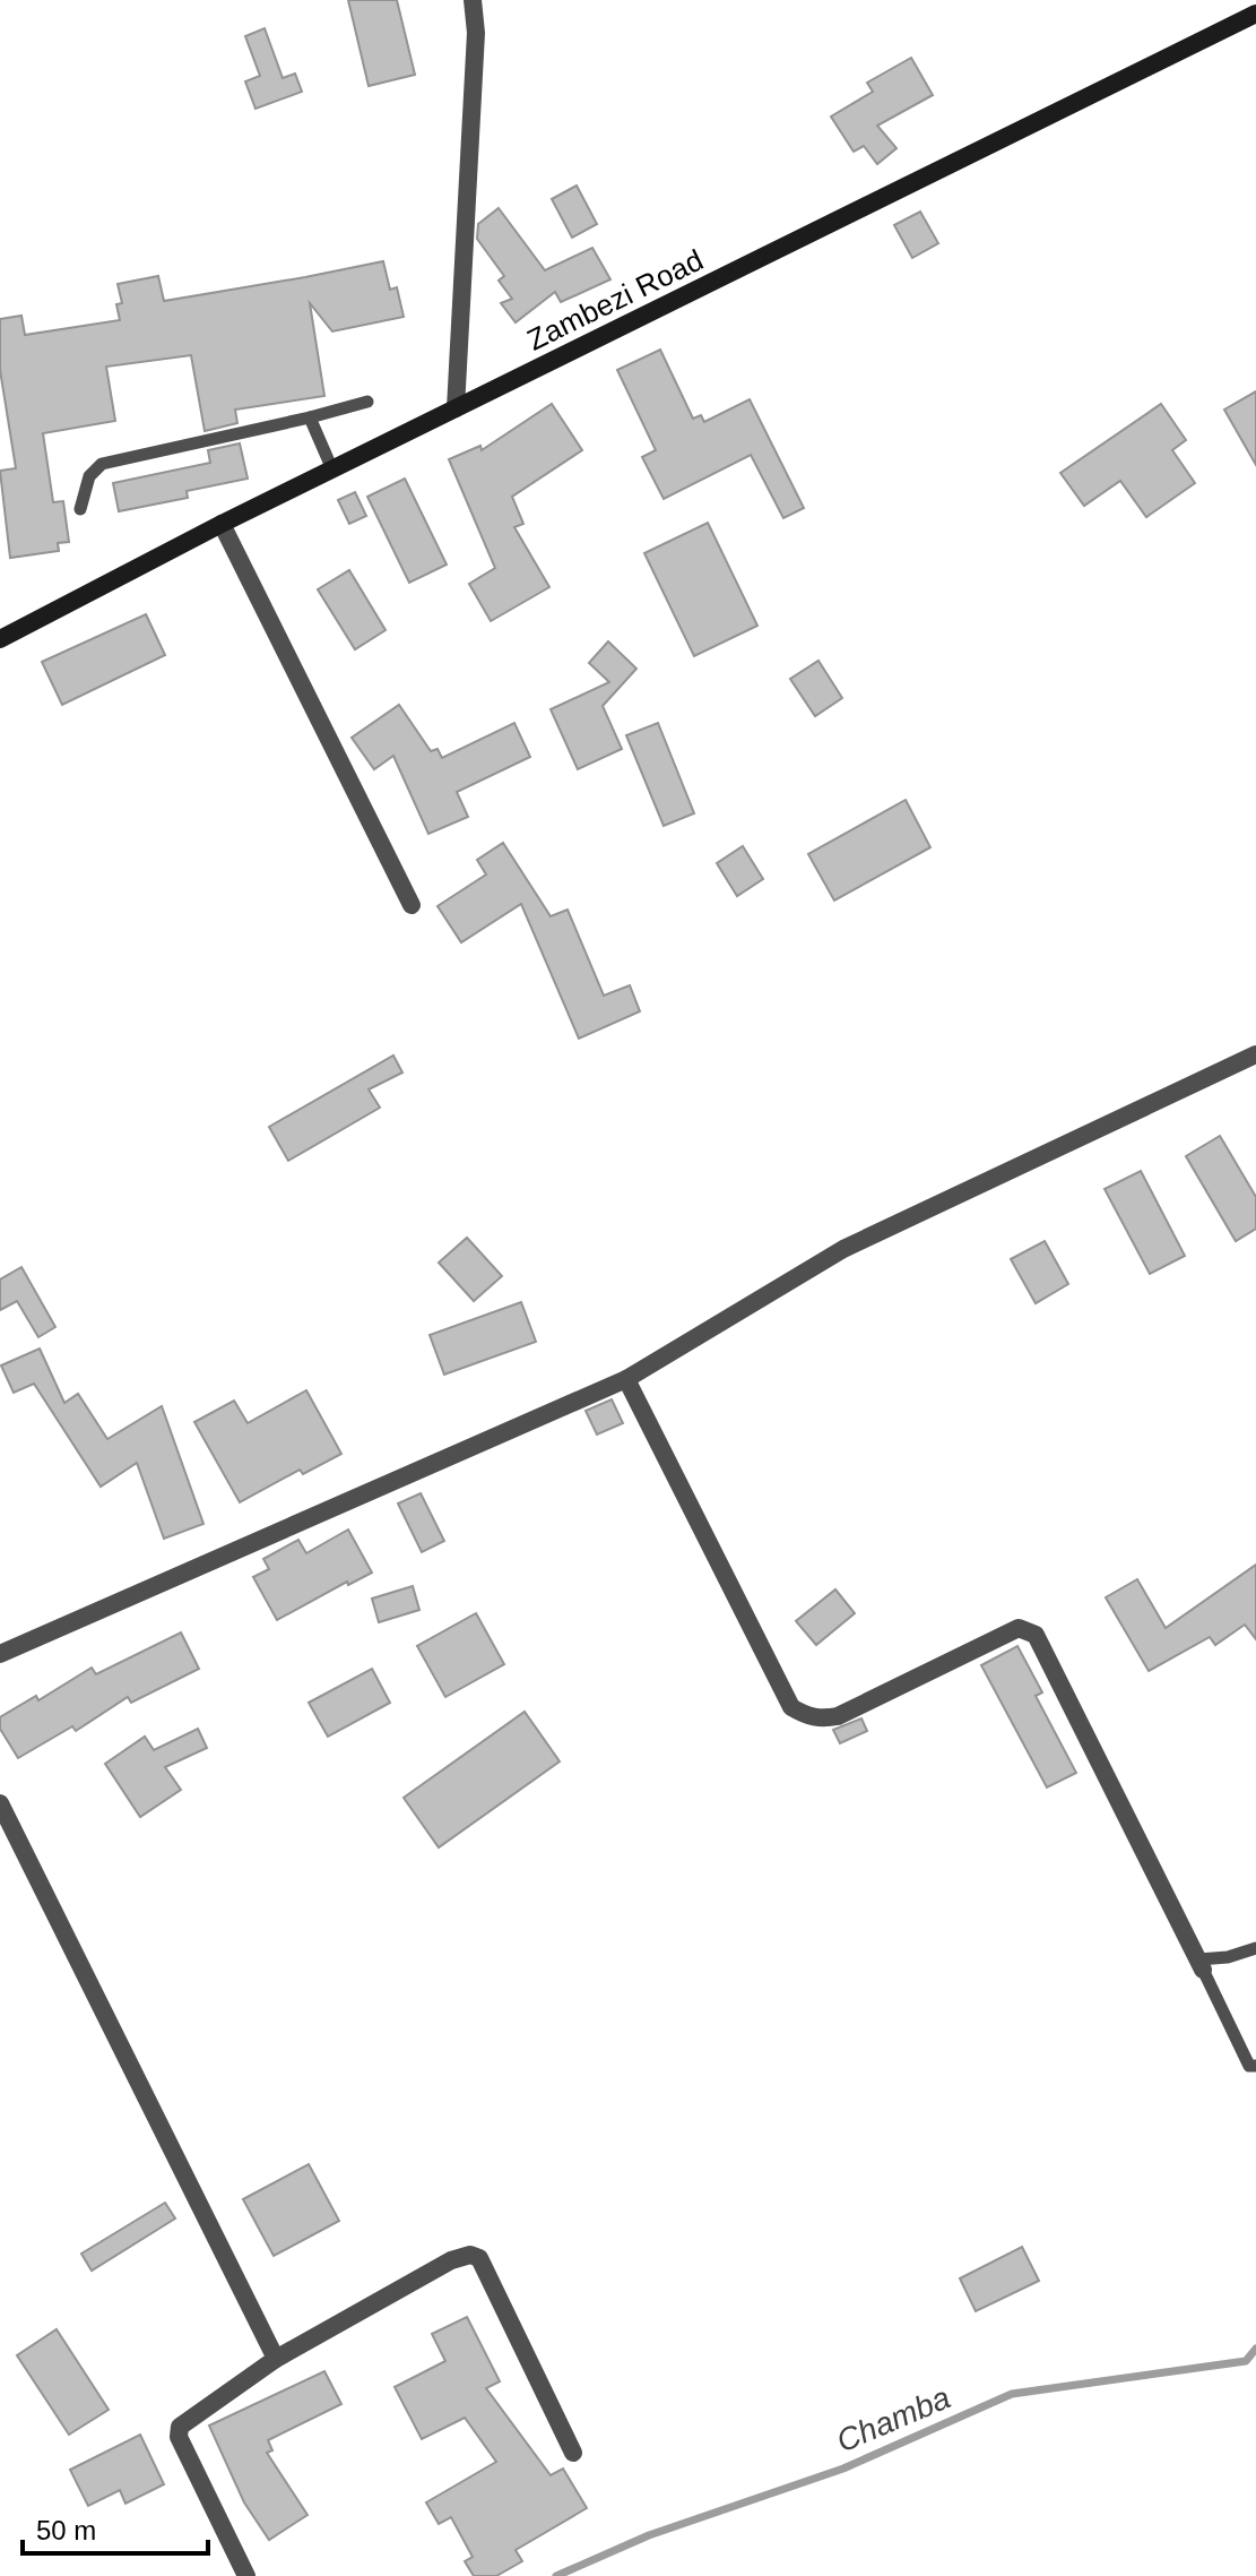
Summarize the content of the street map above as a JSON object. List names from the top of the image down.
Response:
{
  "streets": {
    "main road": ["Zambezi Road"]
  },
  "water": ["Chamba"],
  "scale_bar": "50 m"
}
